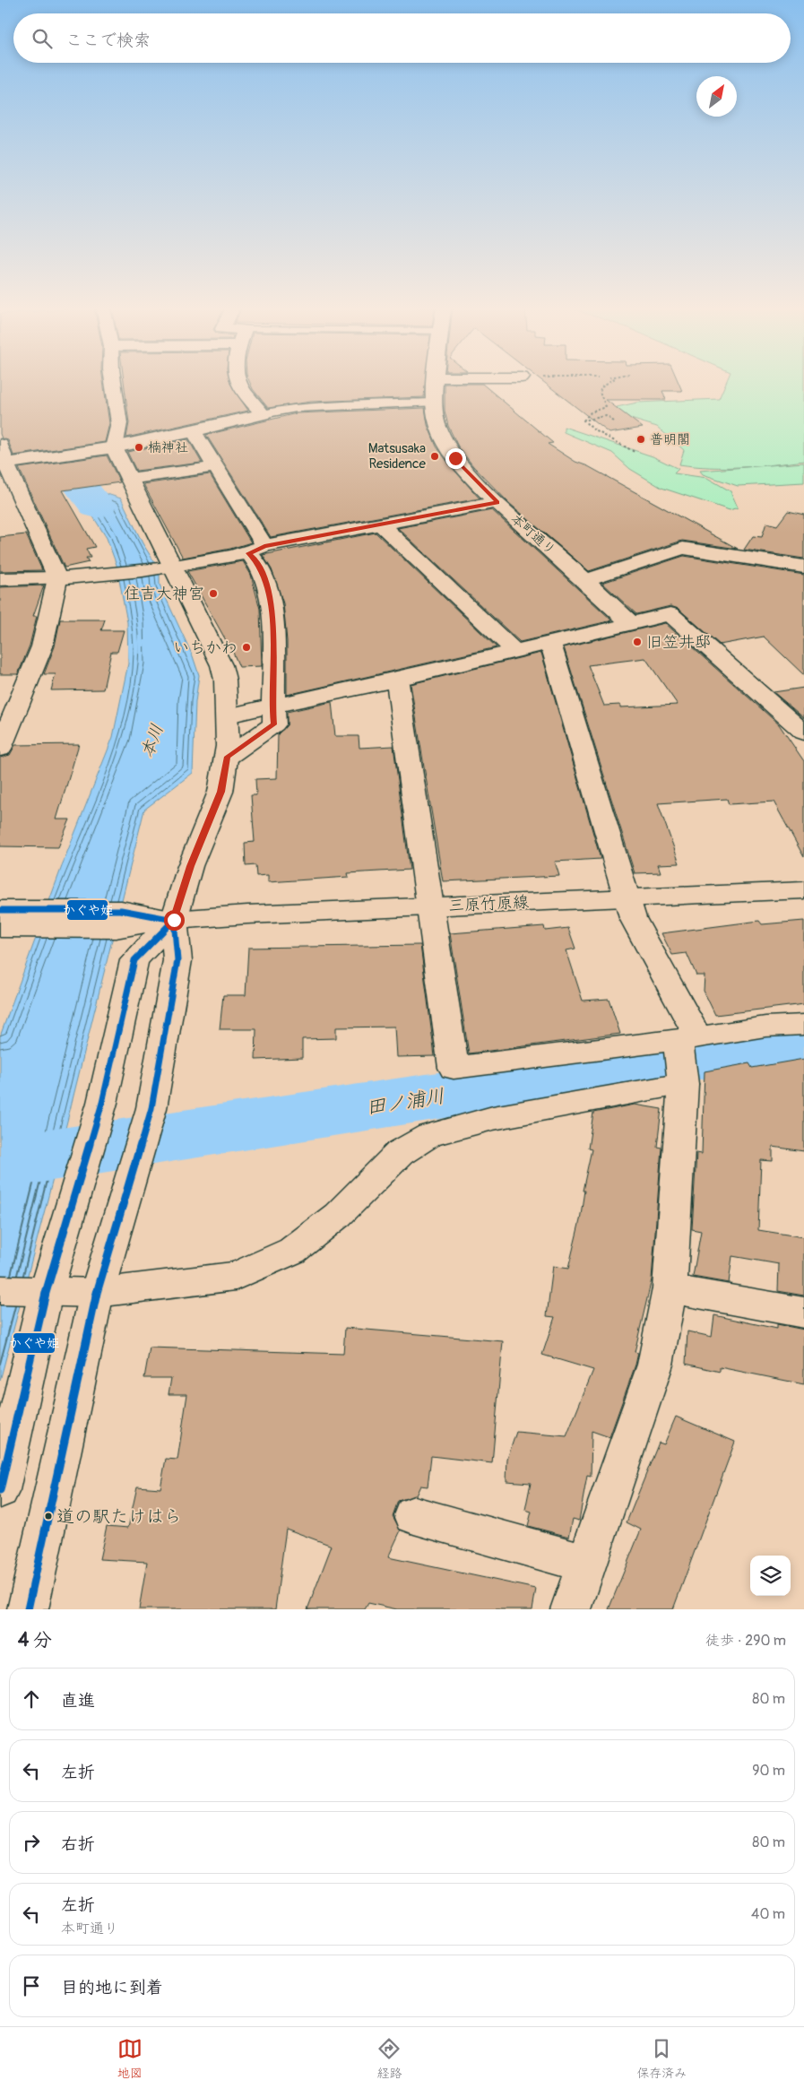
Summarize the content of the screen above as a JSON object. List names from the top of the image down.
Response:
{
  "streets": {
    "main road": ["本町通り", "三原竹原線"]
  },
  "water": ["本川", "田ノ浦川"],
  "places": [
    "普明閣",
    "楠神社",
    "Matsusaka Residence",
    "住吉大神宮",
    "旧笠井邸",
    "いちかわ",
    "道の駅たけはら"
  ],
  "lines": ["transit line かぐや姫"],
  "north": "top right",
  "page": {
    "search": "ここで検索",
    "heading": ["4 分", "徒歩 · 290 m"],
    "list": [
      ["直進", "80 m"],
      ["左折", "90 m"],
      ["右折", "80 m"],
      ["左折", "本町通り", "40 m"],
      "目的地に到着"
    ],
    "nav": ["地図", "経路", "保存済み"]
  }
}
